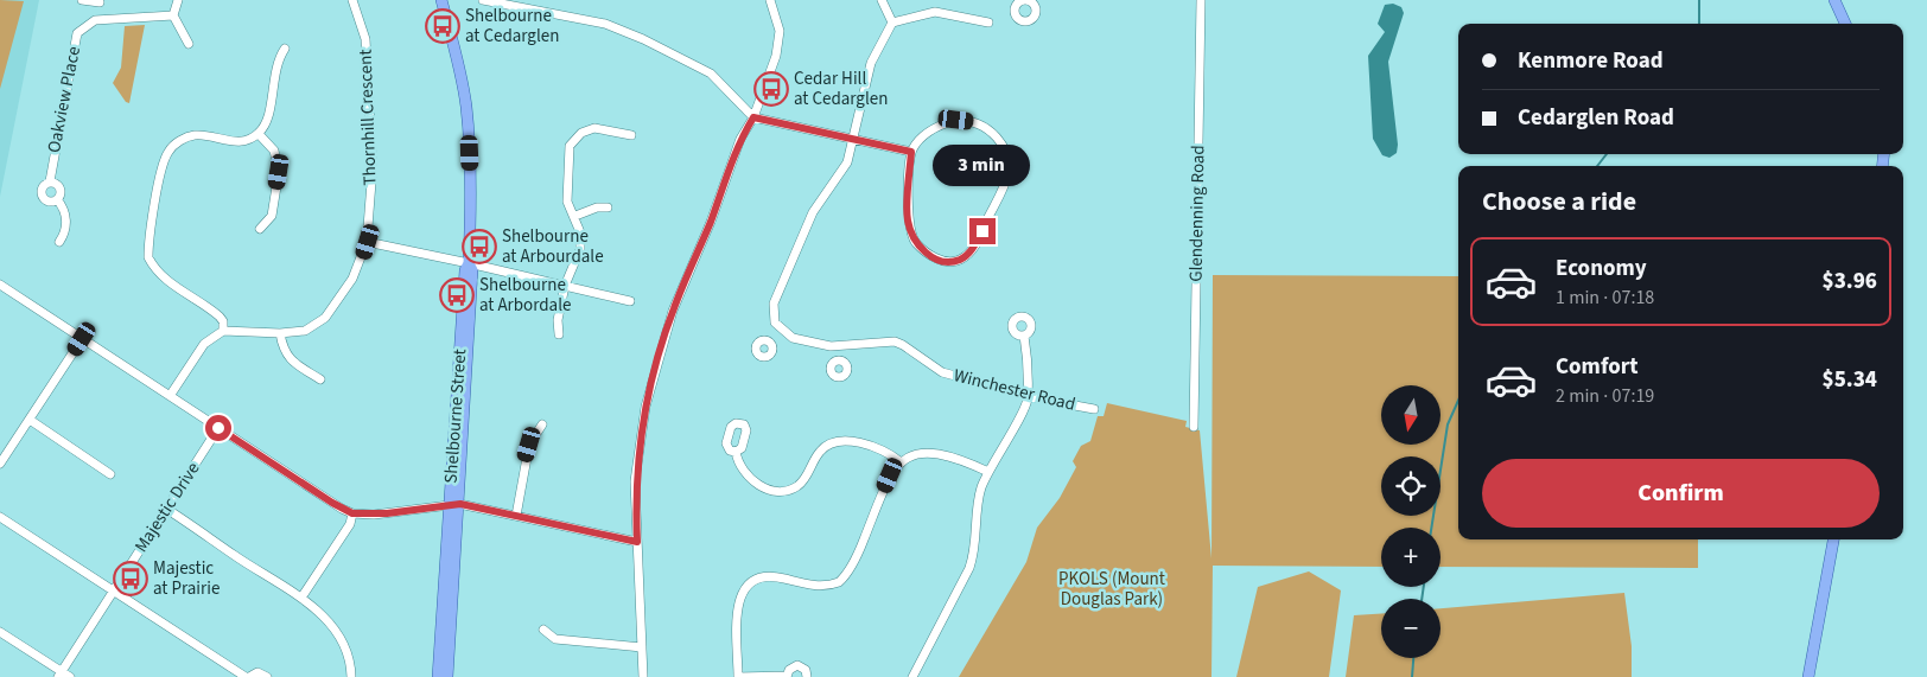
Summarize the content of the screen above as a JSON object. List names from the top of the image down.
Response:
{
  "streets": {
    "main road": ["Shelbourne Street"],
    "street": [
      "Oakview Place",
      "Thornhill Crescent",
      "Glendenning Road",
      "Winchester Road",
      "Majestic Drive"
    ]
  },
  "parks": ["PKOLS (Mount Douglas Park)"],
  "places": {
    "bus stop": [
      "Shelbourne at Cedarglen",
      "Cedar Hill at Cedarglen",
      "Shelbourne at Arbourdale",
      "Shelbourne at Arbordale",
      "Majestic at Prairie"
    ]
  },
  "north": "bottom",
  "page": {
    "banner": ["Kenmore Road", "Cedarglen Road"],
    "bubble": "3 min",
    "heading": "Choose a ride",
    "list": [
      {
        "name": "Economy",
        "note": "1 min · 07:18",
        "value": "$3.96"
      },
      {
        "name": "Comfort",
        "note": "2 min · 07:19",
        "value": "$5.34"
      }
    ],
    "map_buttons": ["+", "−"],
    "buttons": "Confirm"
  }
}
